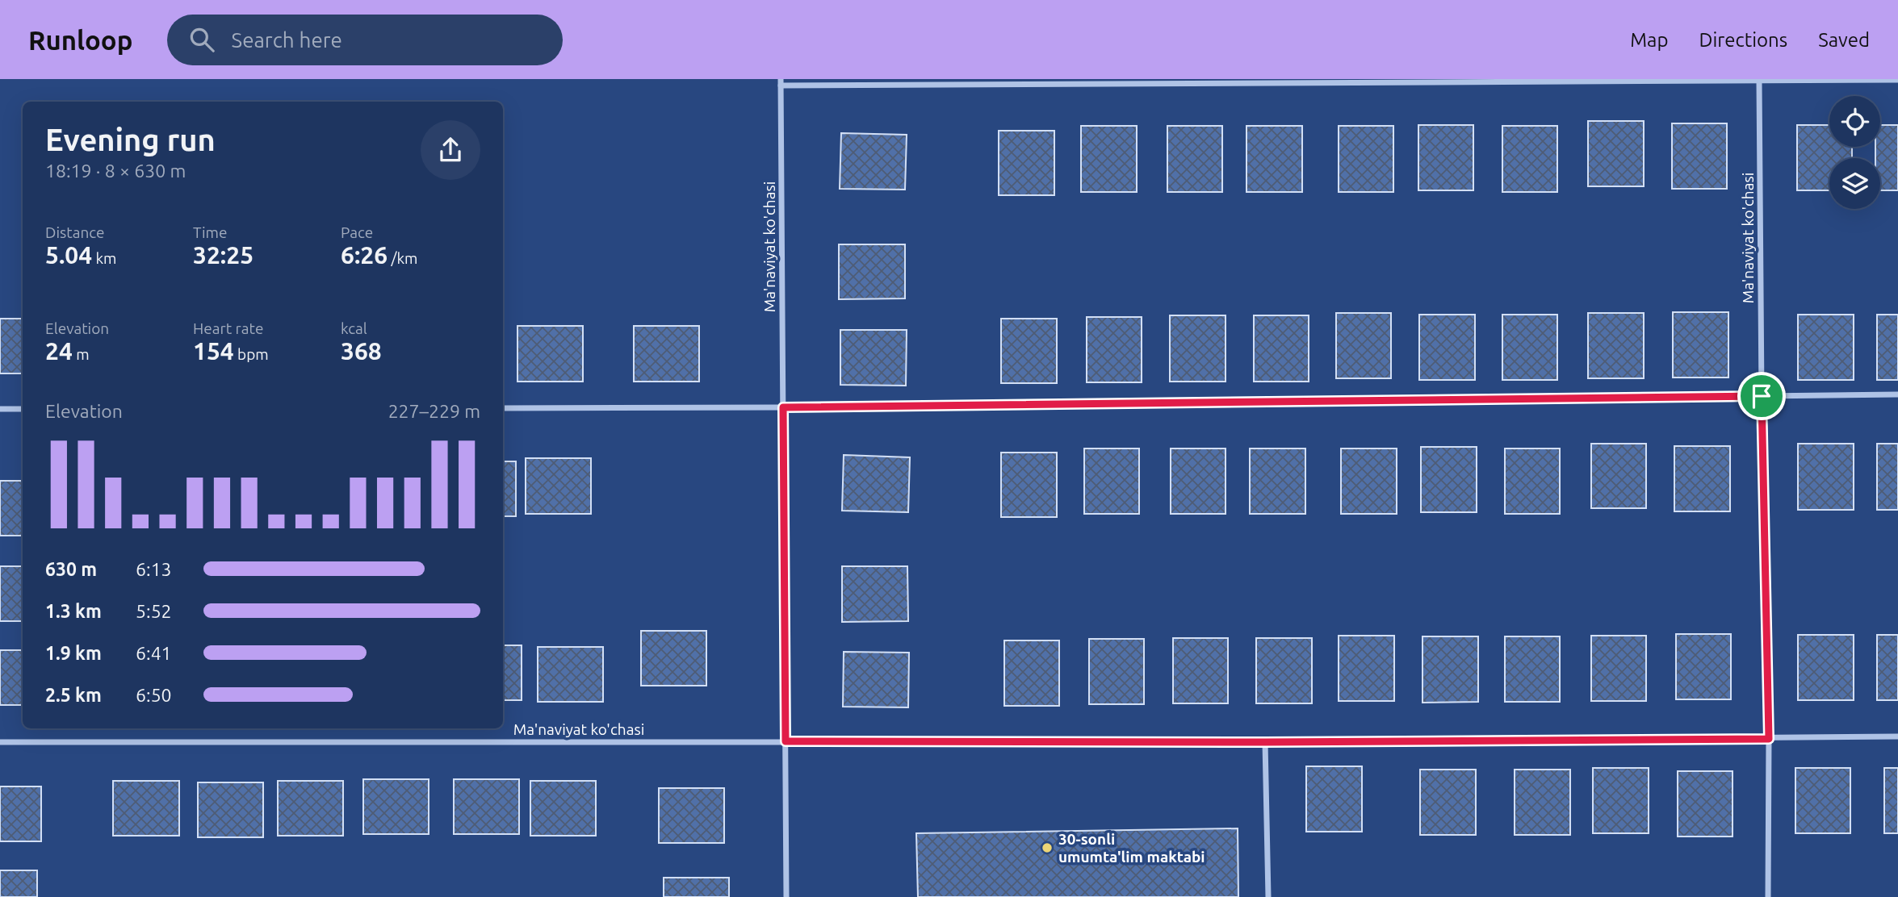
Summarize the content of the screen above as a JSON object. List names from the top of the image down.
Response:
{
  "streets": {
    "street": ["Ma'naviyat ko'chasi"]
  },
  "places": ["30-sonli umumta'lim maktabi"],
  "page": {
    "header": "Runloop",
    "search": "Search here",
    "nav": ["Map", "Directions", "Saved"],
    "heading": ["Evening run", "18:19 · 8 × 630 m"],
    "stats": [
      ["Distance", "5.04 km"],
      ["Time", "32:25"],
      ["Pace", "6:26 /km"],
      ["Elevation", "24 m"],
      ["Heart rate", "154 bpm"],
      ["kcal", "368"]
    ],
    "chart": ["Elevation", "227–229 m"],
    "list": [
      {
        "name": "630 m",
        "note": "6:13"
      },
      {
        "name": "1.3 km",
        "note": "5:52"
      },
      {
        "name": "1.9 km",
        "note": "6:41"
      },
      {
        "name": "2.5 km",
        "note": "6:50"
      }
    ]
  }
}
